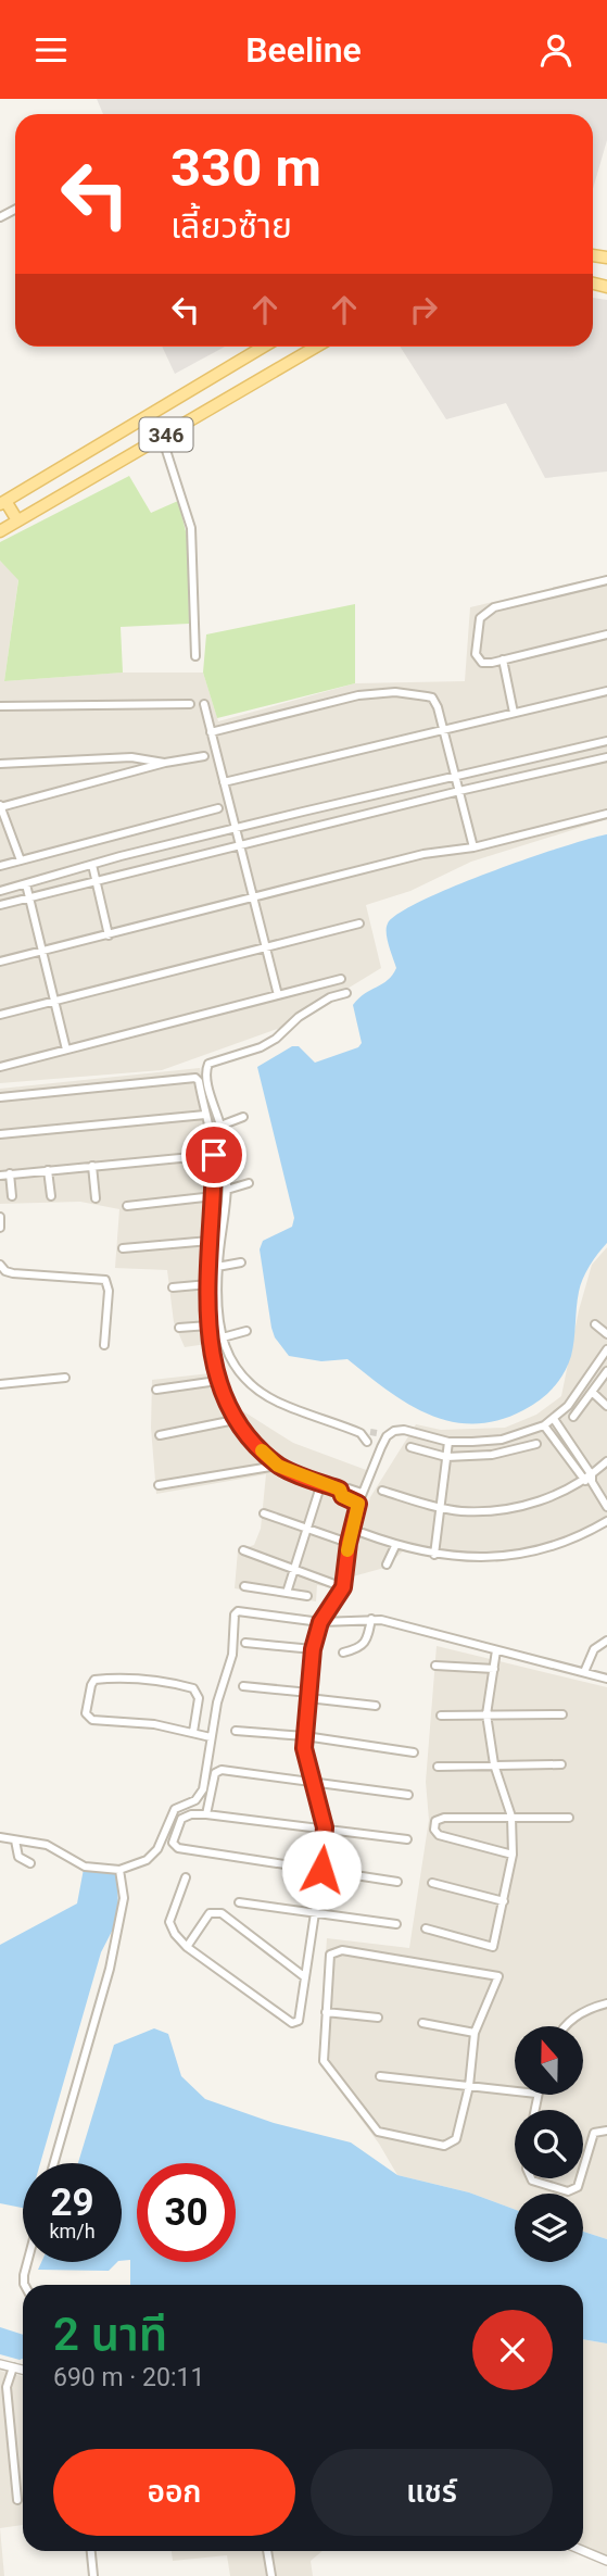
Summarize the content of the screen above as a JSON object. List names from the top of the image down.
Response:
{
  "streets": {
    "main road": ["346"]
  },
  "north": "top",
  "page": {
    "header": "Beeline",
    "turn": ["330 m", "เลี้ยวซ้าย"],
    "speed": "29 km/h",
    "limit": "30",
    "heading": ["2 นาที", "690 m · 20:11"],
    "buttons": ["ออก", "แชร์"]
  }
}
